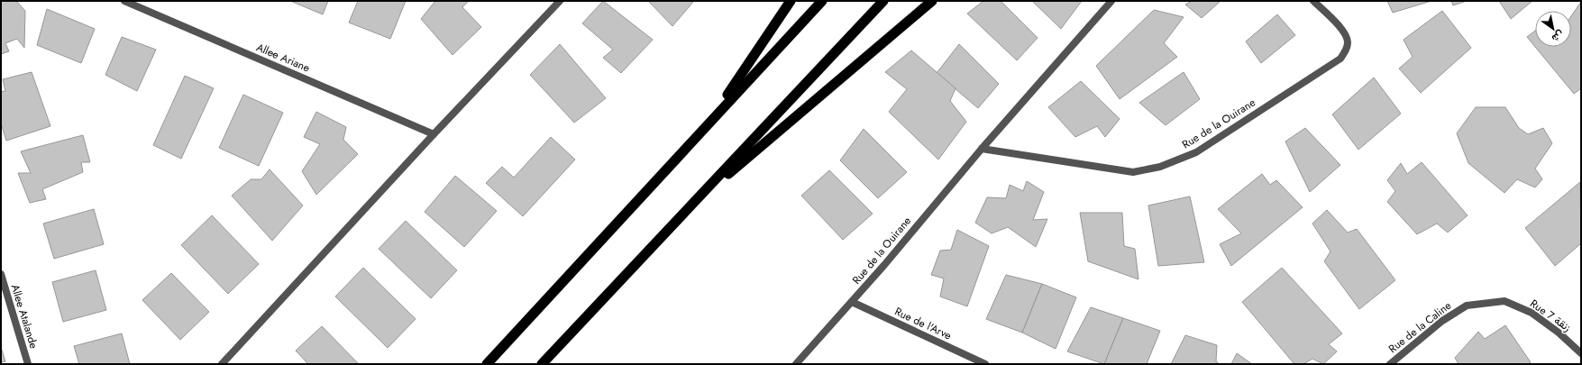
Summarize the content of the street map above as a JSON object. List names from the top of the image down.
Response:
{
  "streets": {
    "street": [
      "Allee Ariane",
      "Rue de la Ouirane",
      "Rue 7 زنقة",
      "Allee Atalande",
      "Rue de l'Arve",
      "Rue de la Caline"
    ]
  },
  "crossings": [
    ["Rue de la Ouirane", "Rue de l'Arve"],
    ["Rue 7 زنقة", "Rue de la Caline"]
  ],
  "north": "bottom right"
}
